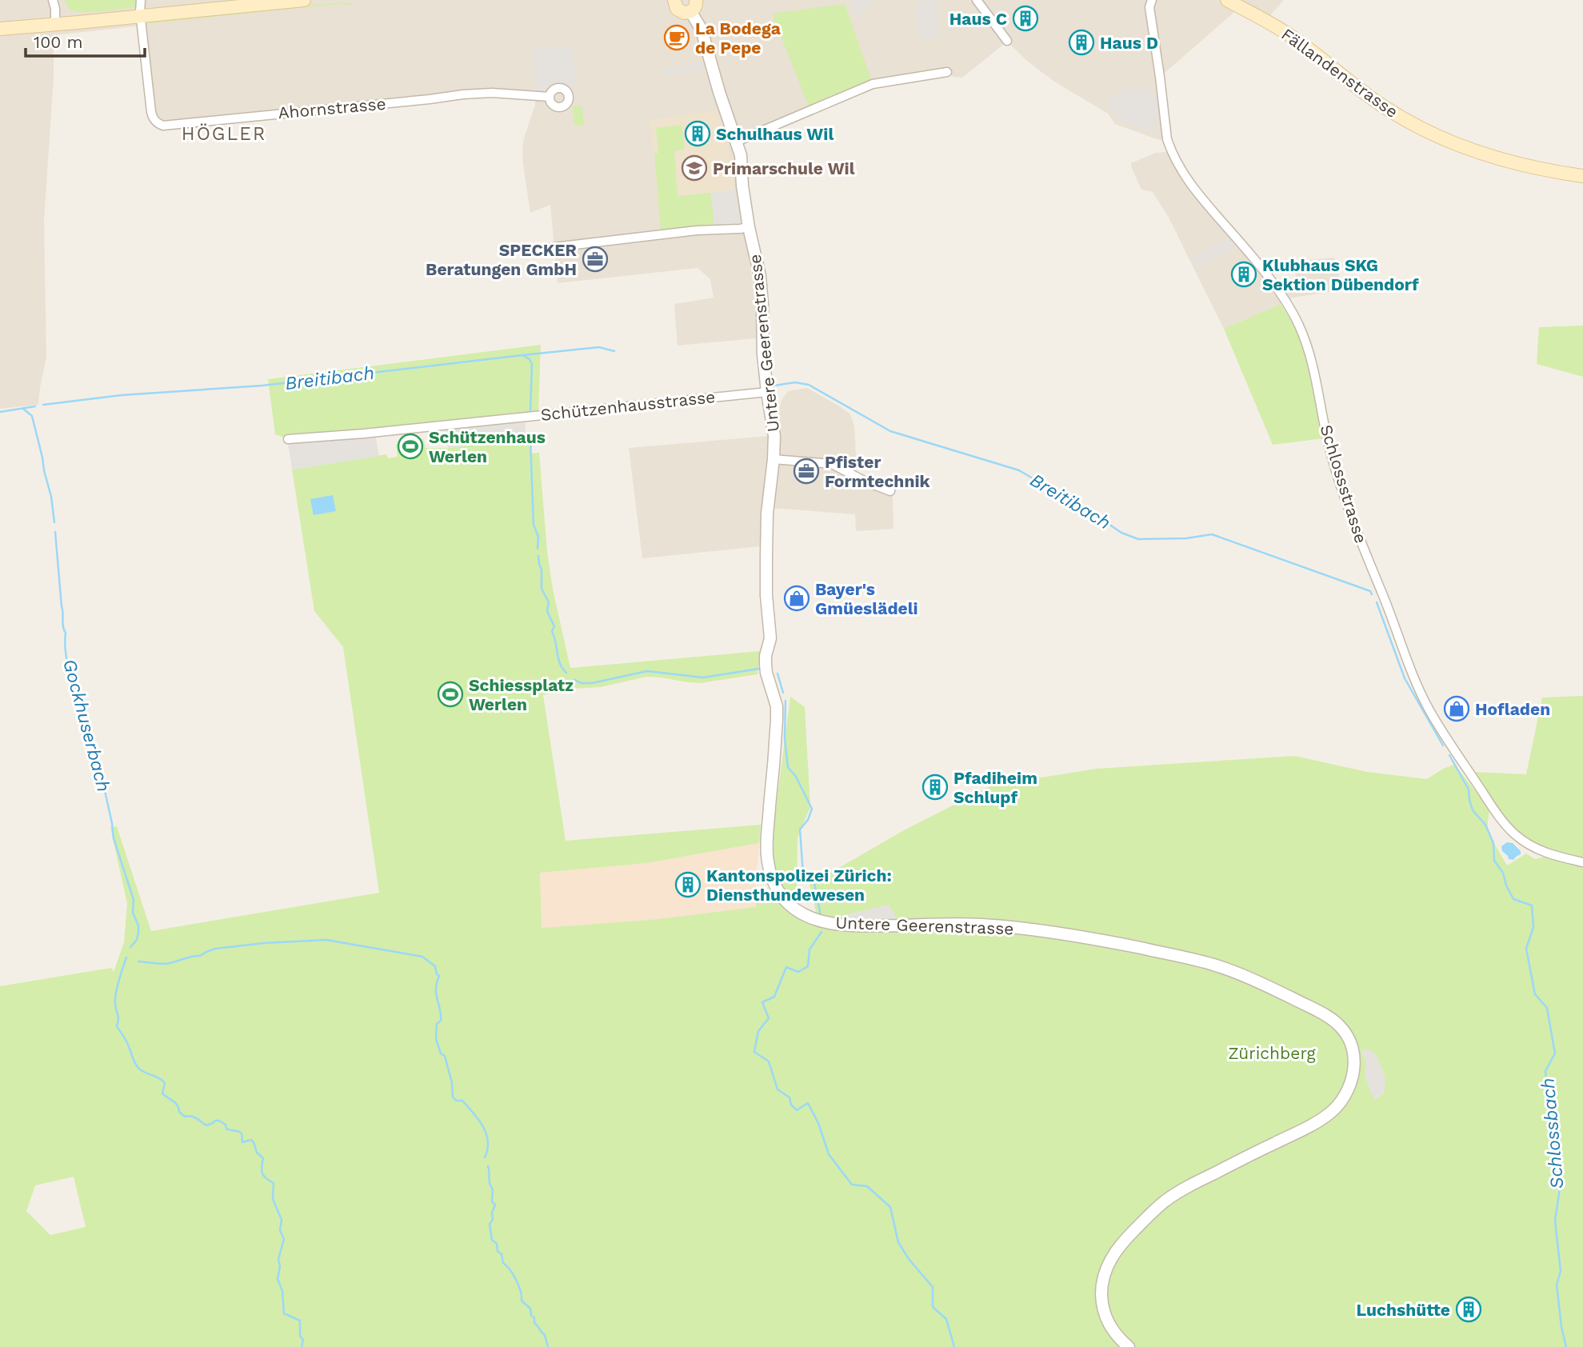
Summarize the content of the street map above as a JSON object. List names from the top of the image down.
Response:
{
  "streets": {
    "main road": ["Fällandenstrasse"],
    "street": [
      "Ahornstrasse",
      "Untere Geerenstrasse",
      "Schützenhausstrasse",
      "Schlossstrasse"
    ]
  },
  "crossings": [
    ["Untere Geerenstrasse", "Schützenhausstrasse"]
  ],
  "districts": ["HÖGLER"],
  "water": ["Breitibach", "Gockhuserbach", "Schlossbach"],
  "parks": ["Zürichberg"],
  "places": {
    "building": [
      "Haus C",
      "Haus D",
      "Schulhaus Wil",
      "Klubhaus SKG Sektion Dübendorf",
      "Pfadiheim Schlupf",
      "Kantonspolizei Zürich: Diensthundewesen",
      "Luchshütte"
    ],
    "cafe": ["La Bodega de Pepe"],
    "school or university": ["Primarschule Wil"],
    "office": ["SPECKER Beratungen GmbH", "Pfister Formtechnik"],
    "sports": ["Schützenhaus Werlen", "Schiessplatz Werlen"],
    "shop": ["Bayer's Gmüeslädeli", "Hofladen"]
  },
  "scale_bar": "100 m"
}
